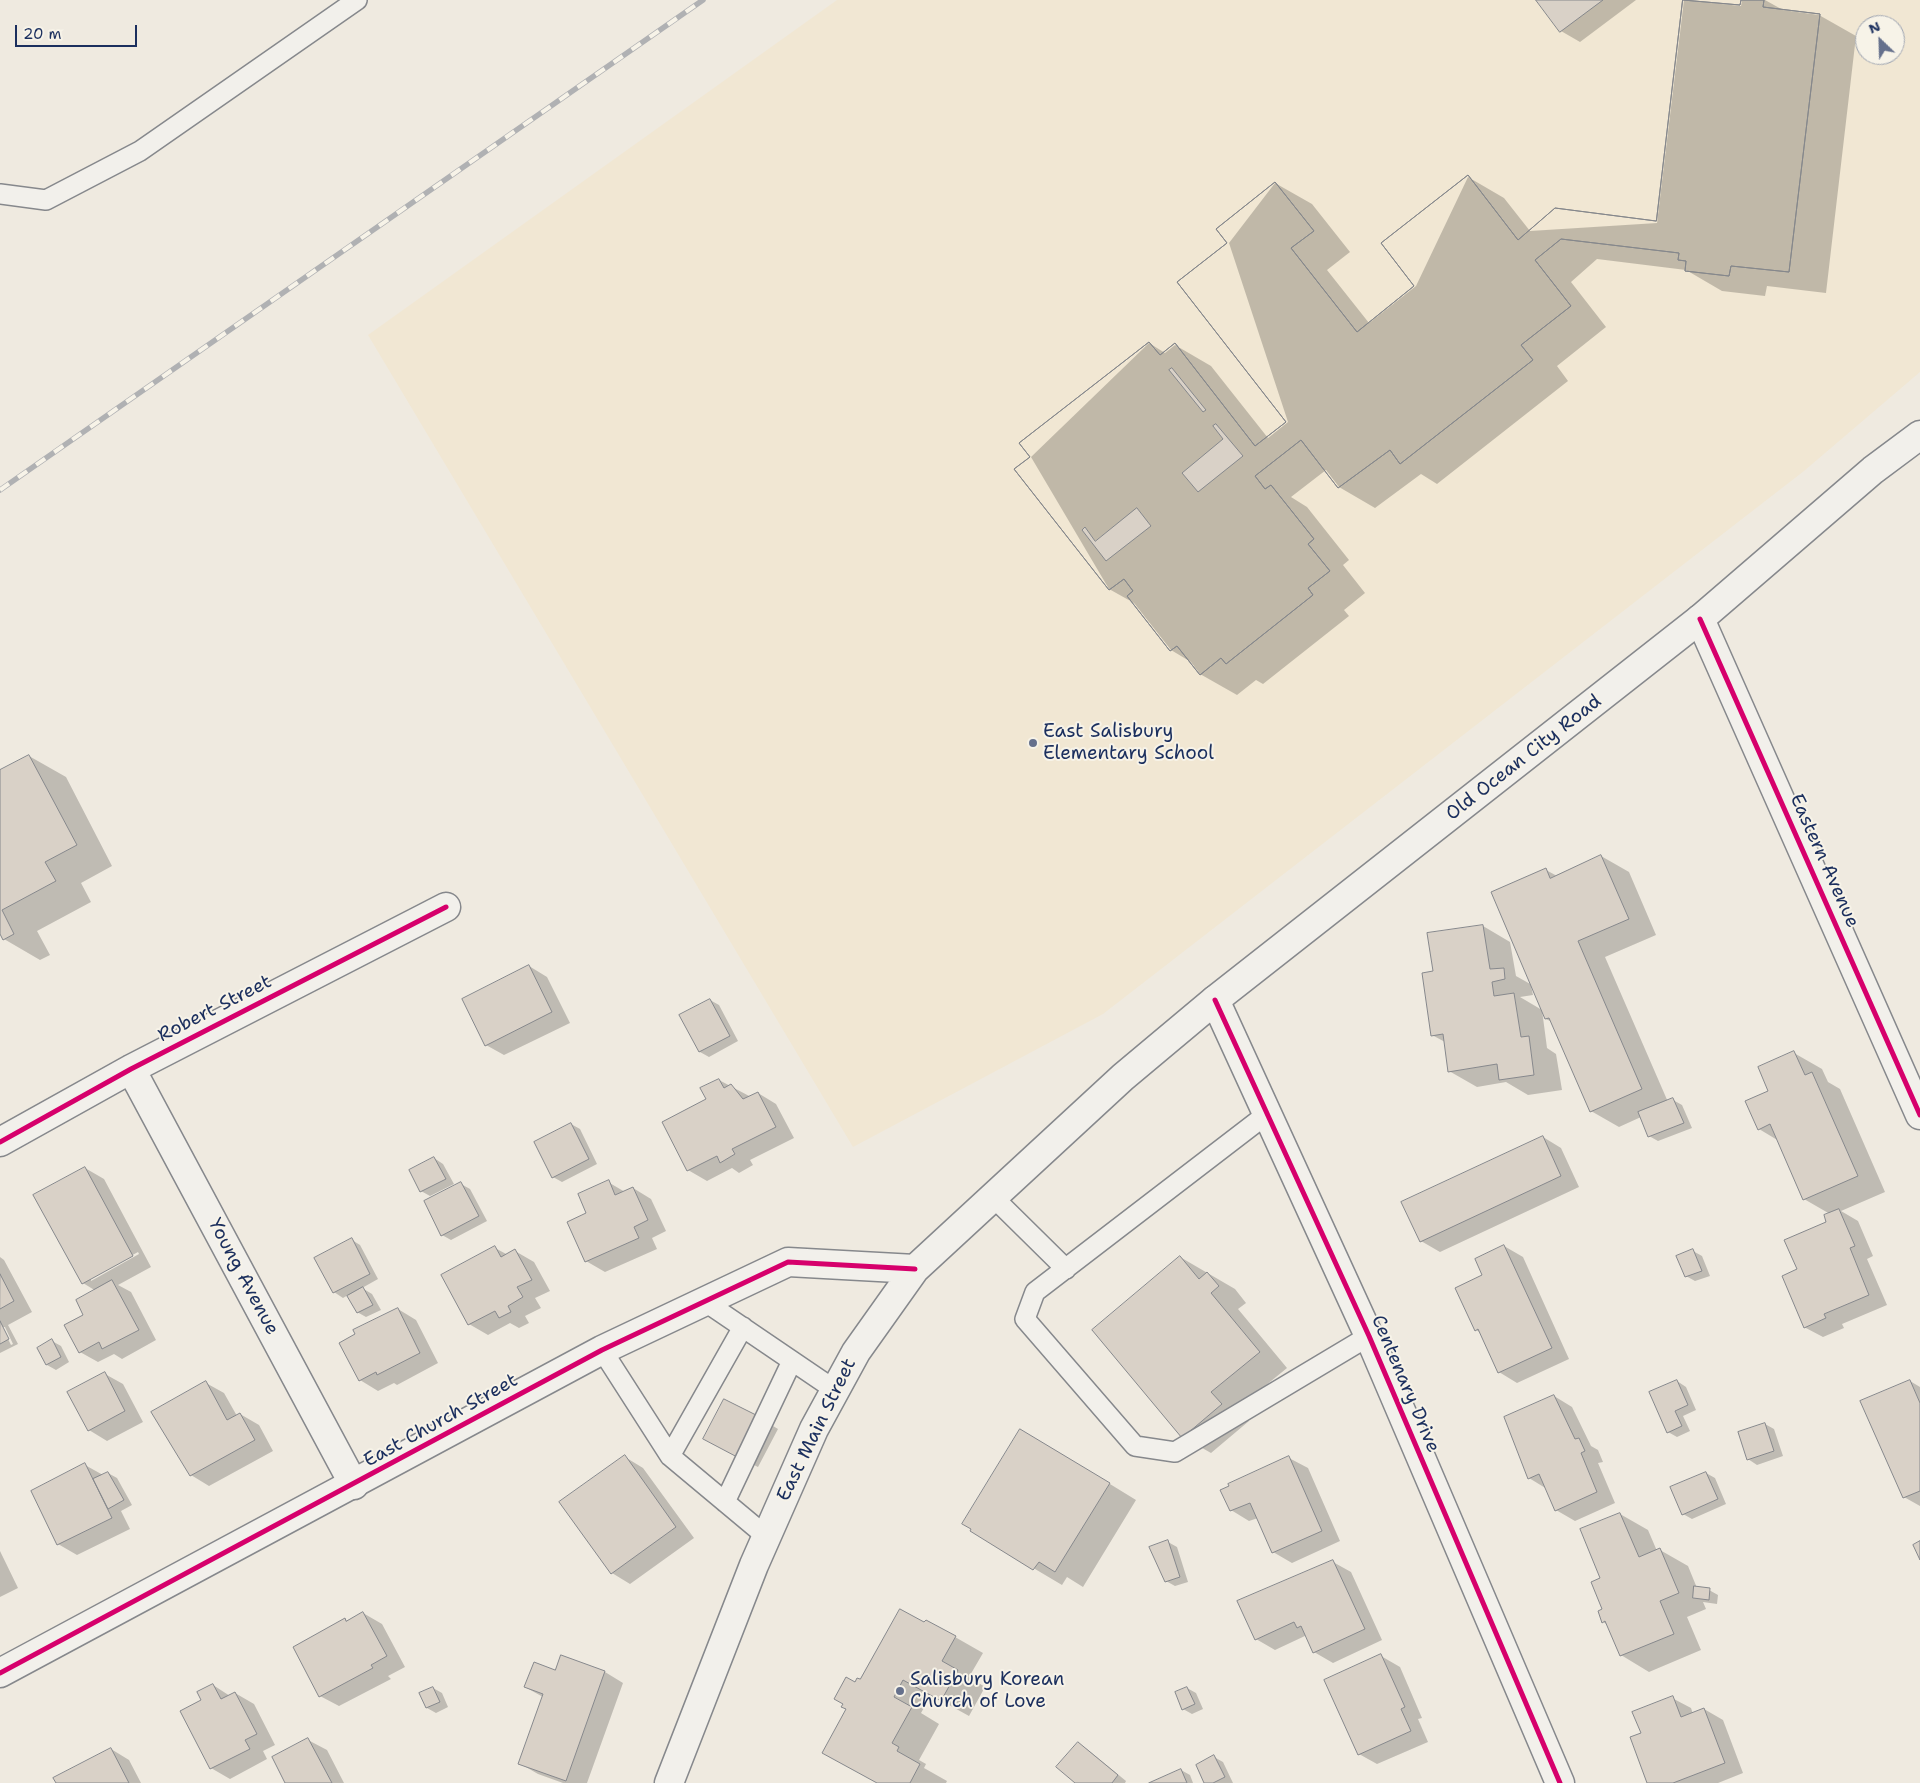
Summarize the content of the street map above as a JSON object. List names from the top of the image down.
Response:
{
  "streets": {
    "street": [
      "Old Ocean City Road",
      "Eastern Avenue",
      "Robert Street",
      "Young Avenue",
      "Centenary Drive",
      "East Church Street",
      "East Main Street"
    ]
  },
  "crossings": [
    ["Old Ocean City Road", "Eastern Avenue"],
    ["Old Ocean City Road", "Centenary Drive"],
    ["Old Ocean City Road", "East Main Street"],
    ["Robert Street", "Young Avenue"],
    ["Young Avenue", "East Church Street"],
    ["East Church Street", "East Main Street"]
  ],
  "places": ["East Salisbury Elementary School", "Salisbury Korean Church of Love"],
  "scale_bar": "20 m",
  "north": "top left"
}
